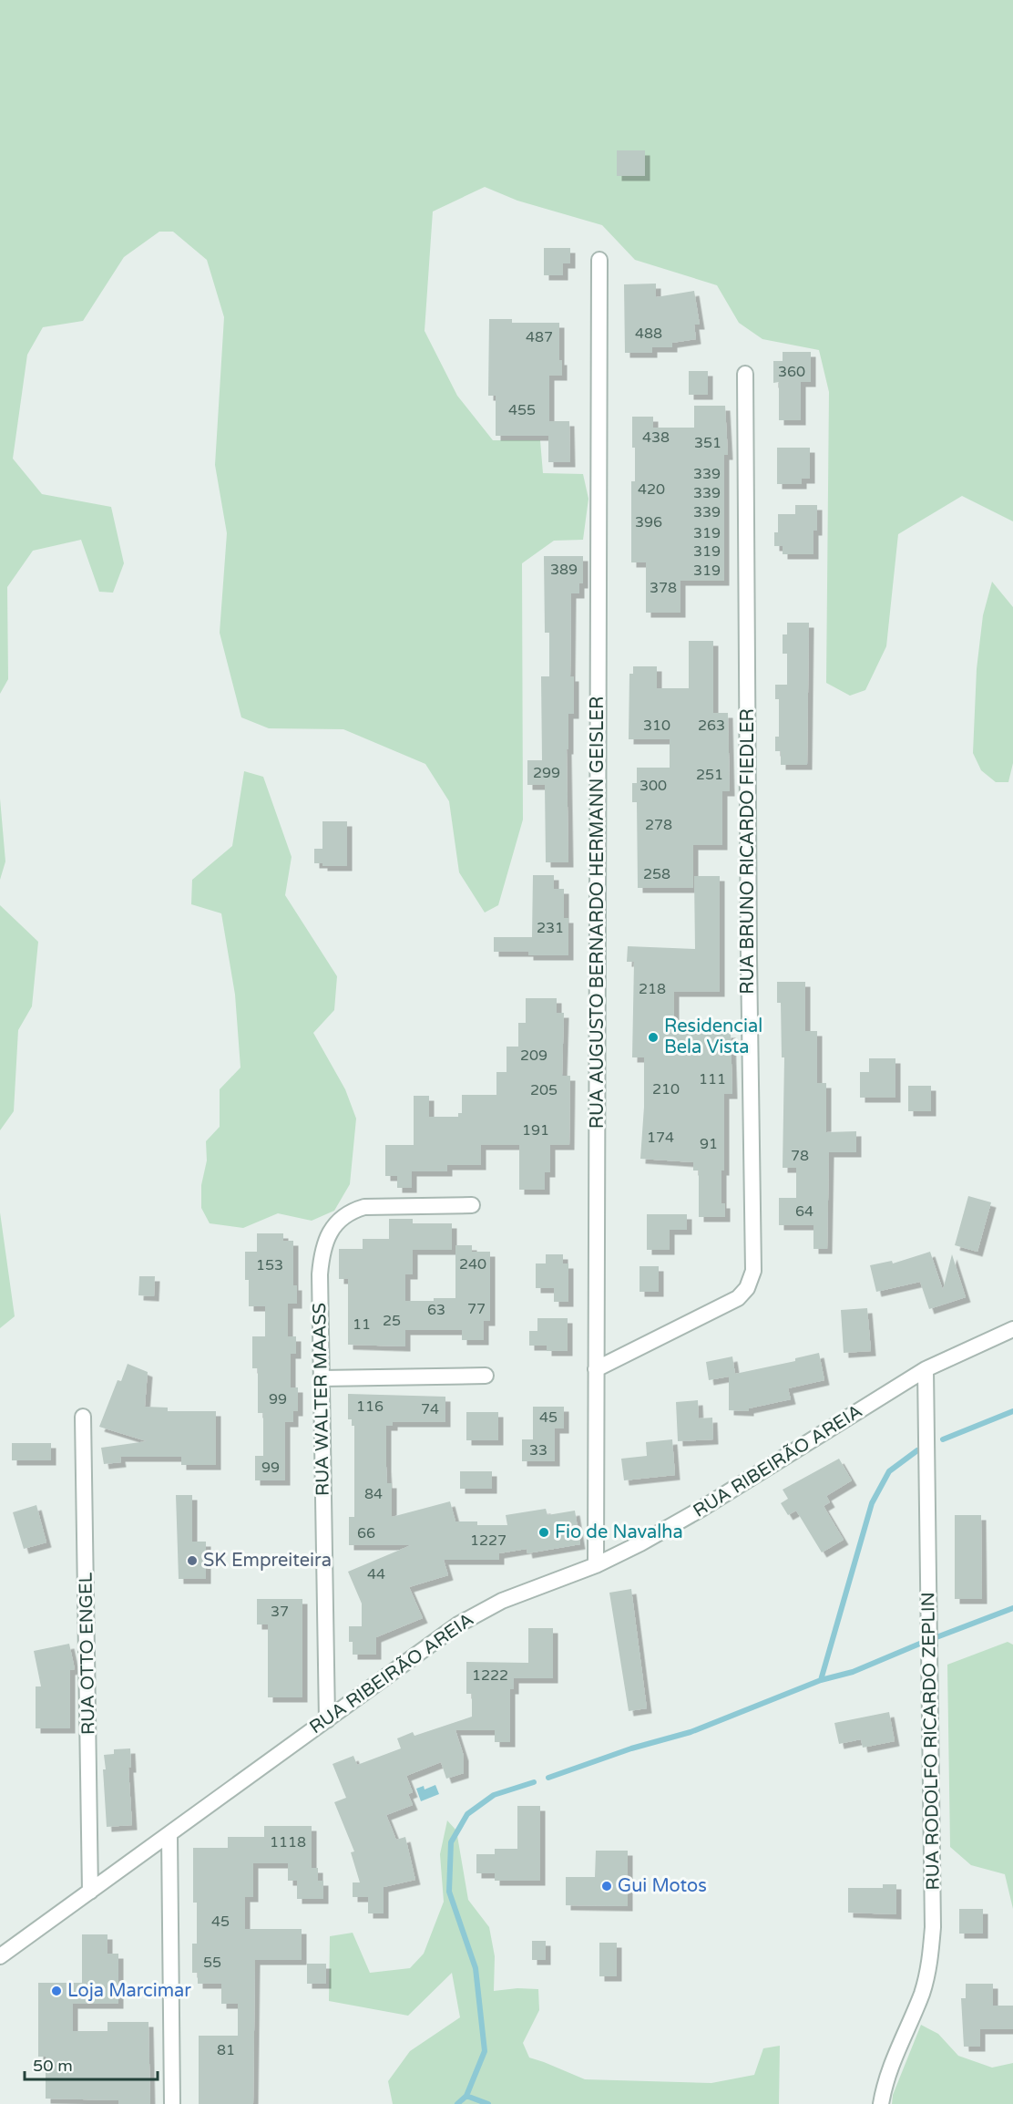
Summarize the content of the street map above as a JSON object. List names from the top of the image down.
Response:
{
  "streets": {
    "street": [
      "RUA BRUNO RICARDO FIEDLER",
      "RUA AUGUSTO BERNARDO HERMANN GEISLER",
      "RUA WALTER MAASS",
      "RUA RIBEIRÃO AREIA",
      "RUA OTTO ENGEL",
      "RUA RODOLFO RICARDO ZEPLIN"
    ]
  },
  "crossings": [
    ["RUA BRUNO RICARDO FIEDLER", "RUA AUGUSTO BERNARDO HERMANN GEISLER"],
    ["RUA AUGUSTO BERNARDO HERMANN GEISLER", "RUA RIBEIRÃO AREIA"],
    ["RUA WALTER MAASS", "RUA RIBEIRÃO AREIA"],
    ["RUA RIBEIRÃO AREIA", "RUA OTTO ENGEL"],
    ["RUA RIBEIRÃO AREIA", "RUA RODOLFO RICARDO ZEPLIN"]
  ],
  "places": [
    "Residencial Bela Vista",
    "Fio de Navalha",
    "SK Empreiteira",
    "Gui Motos",
    "Loja Marcimar"
  ],
  "house_numbers": [
    "488",
    "487",
    "360",
    "455",
    "438",
    "351",
    "339",
    "420",
    "339",
    "339",
    "396",
    "319",
    "319",
    "389",
    "319",
    "378",
    "310",
    "263",
    "299",
    "251",
    "300",
    "278",
    "258",
    "231",
    "218",
    "209",
    "111",
    "210",
    "205",
    "191",
    "174",
    "91",
    "78",
    "64",
    "240",
    "153",
    "77",
    "63",
    "25",
    "11",
    "99",
    "116",
    "74",
    "45",
    "33",
    "99",
    "84",
    "66",
    "1227",
    "44",
    "37",
    "1222",
    "1118",
    "45",
    "55",
    "81"
  ],
  "scale_bar": "50 m"
}
